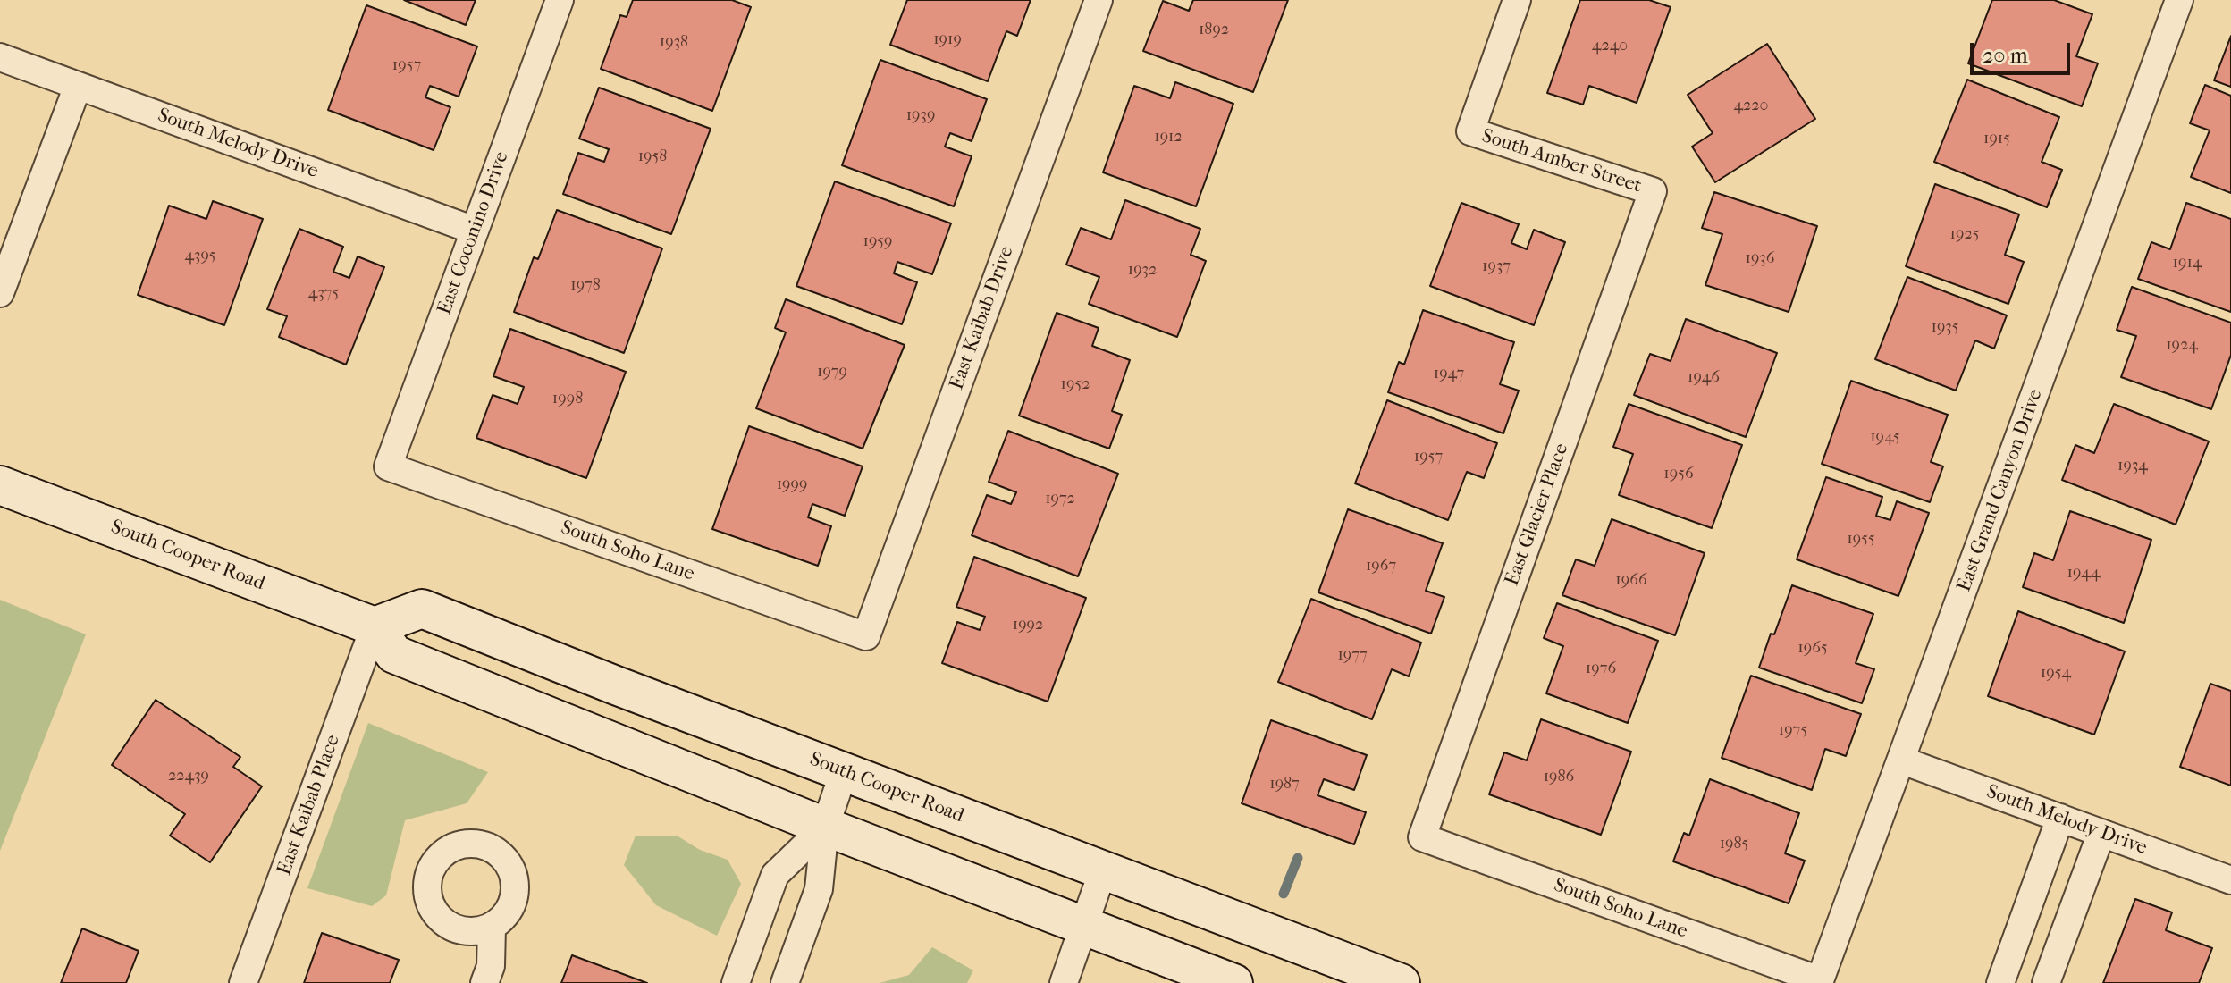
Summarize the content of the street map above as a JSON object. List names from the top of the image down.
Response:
{
  "streets": {
    "main road": ["South Cooper Road"],
    "street": [
      "South Melody Drive",
      "South Amber Street",
      "East Coconino Drive",
      "East Kaibab Drive",
      "East Grand Canyon Drive",
      "East Glacier Place",
      "South Soho Lane",
      "East Kaibab Place"
    ]
  },
  "crossings": [
    ["South Melody Drive", "East Coconino Drive"],
    ["South Melody Drive", "East Grand Canyon Drive"],
    ["South Amber Street", "East Glacier Place"],
    ["East Coconino Drive", "South Soho Lane"],
    ["East Kaibab Drive", "South Soho Lane"],
    ["East Grand Canyon Drive", "South Soho Lane"],
    ["East Glacier Place", "South Soho Lane"],
    ["South Cooper Road", "East Kaibab Place"]
  ],
  "house_numbers": [
    "1892",
    "1919",
    "1938",
    "4240",
    "1957",
    "4220",
    "1939",
    "1912",
    "1915",
    "1958",
    "1925",
    "1959",
    "4395",
    "1936",
    "1914",
    "1937",
    "1932",
    "1978",
    "4375",
    "1935",
    "1924",
    "1979",
    "1947",
    "1946",
    "1952",
    "1998",
    "1945",
    "1957",
    "1934",
    "1956",
    "1999",
    "1972",
    "1955",
    "1967",
    "1944",
    "1966",
    "1992",
    "1965",
    "1977",
    "1976",
    "1954",
    "1975",
    "22439",
    "1986",
    "1987",
    "1985"
  ],
  "scale_bar": "20 m"
}
